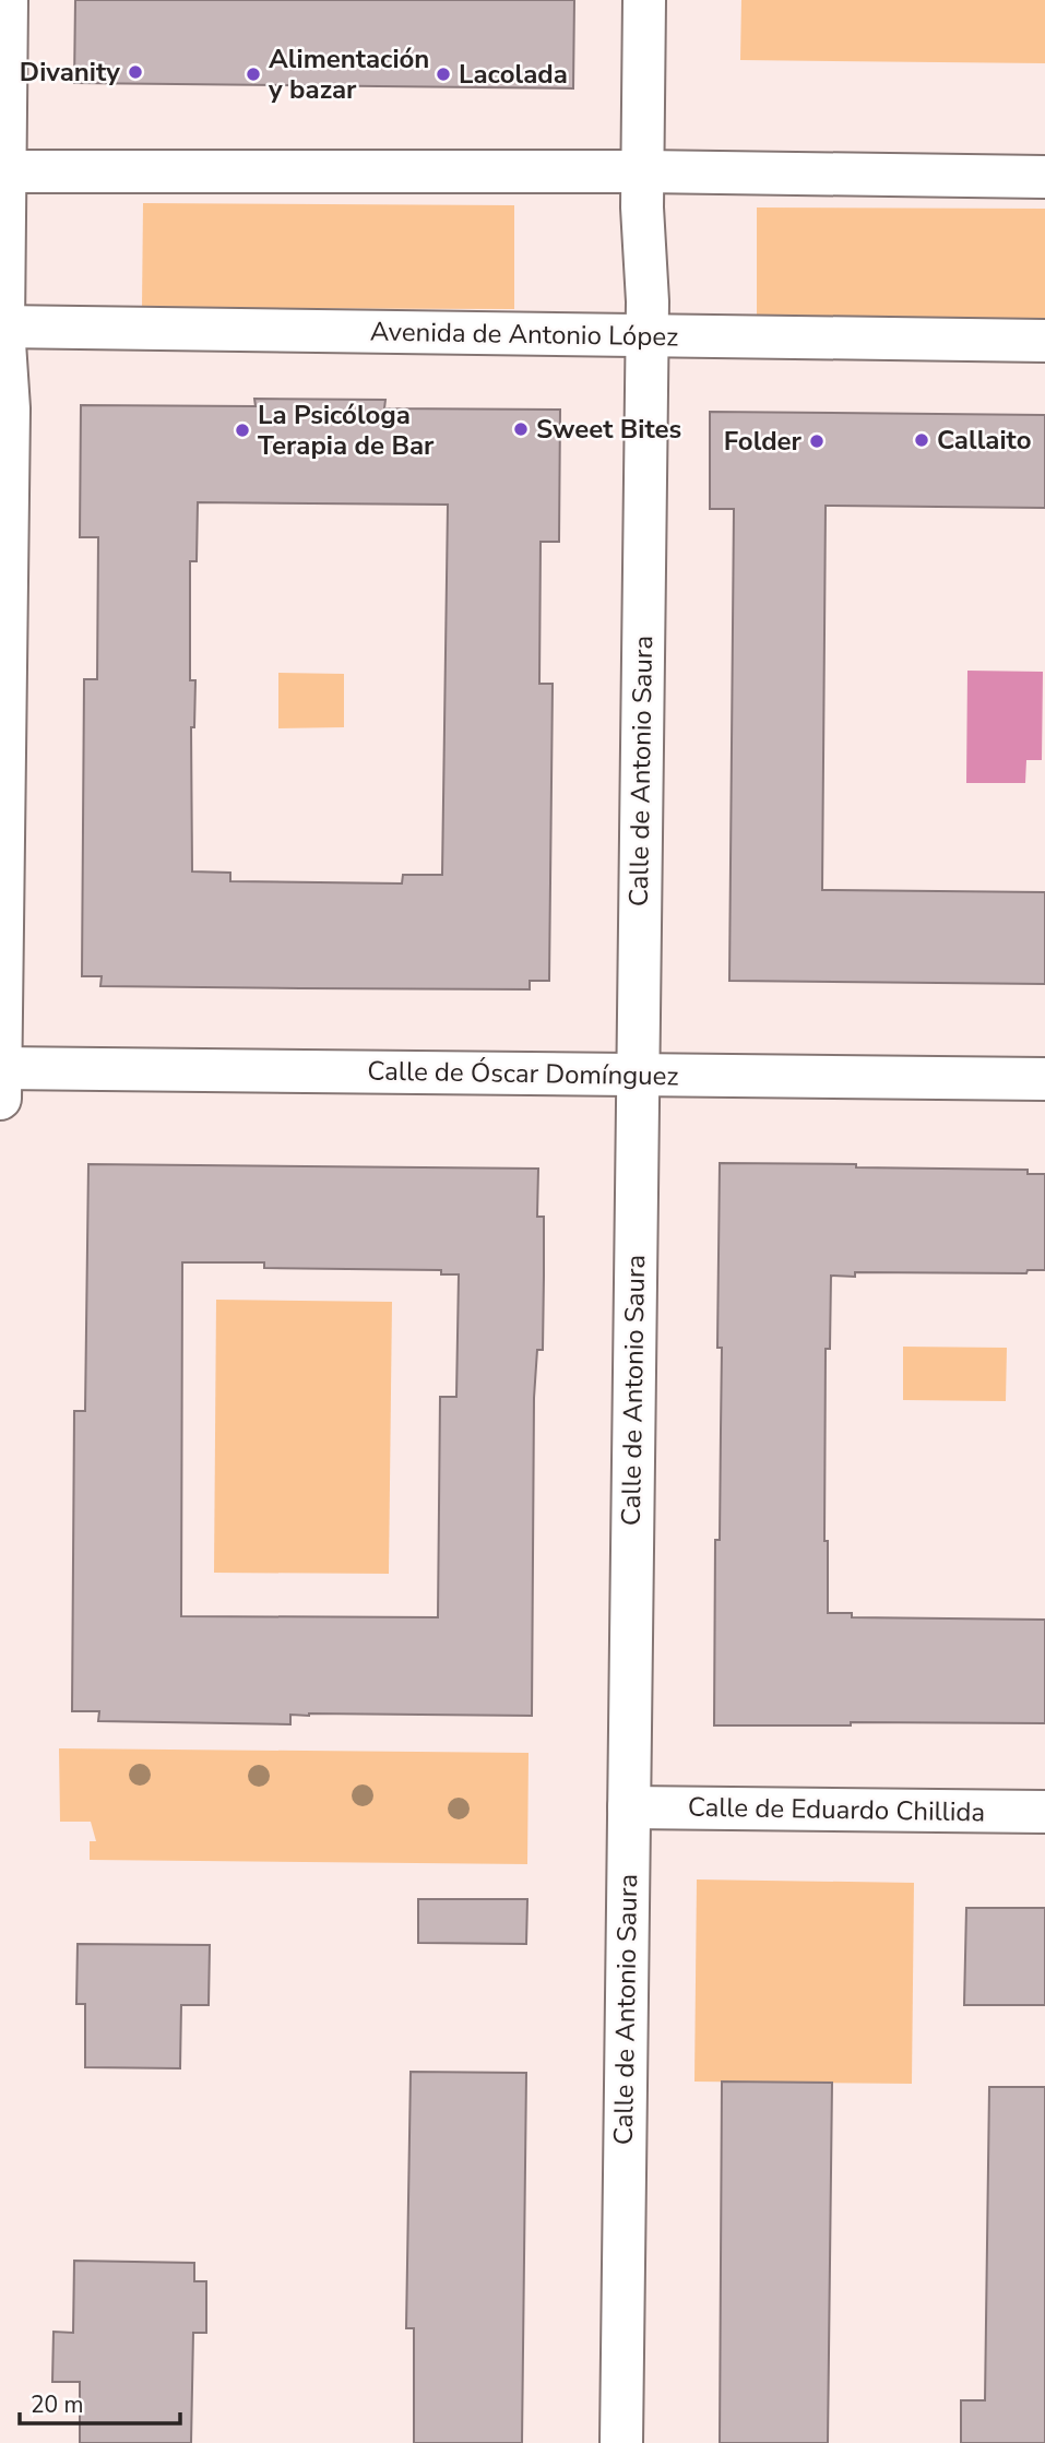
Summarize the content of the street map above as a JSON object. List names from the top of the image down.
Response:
{
  "streets": {
    "street": [
      "Avenida de Antonio López",
      "Calle de Antonio Saura",
      "Calle de Óscar Domínguez",
      "Calle de Eduardo Chillida"
    ]
  },
  "crossings": [
    ["Avenida de Antonio López", "Calle de Antonio Saura"],
    ["Calle de Antonio Saura", "Calle de Óscar Domínguez"],
    ["Calle de Antonio Saura", "Calle de Eduardo Chillida"]
  ],
  "places": [
    "Divanity",
    "Alimentación y bazar",
    "Lacolada",
    "Sweet Bites",
    "La Psicóloga Terapia de Bar",
    "Callaito",
    "Folder"
  ],
  "scale_bar": "20 m"
}
